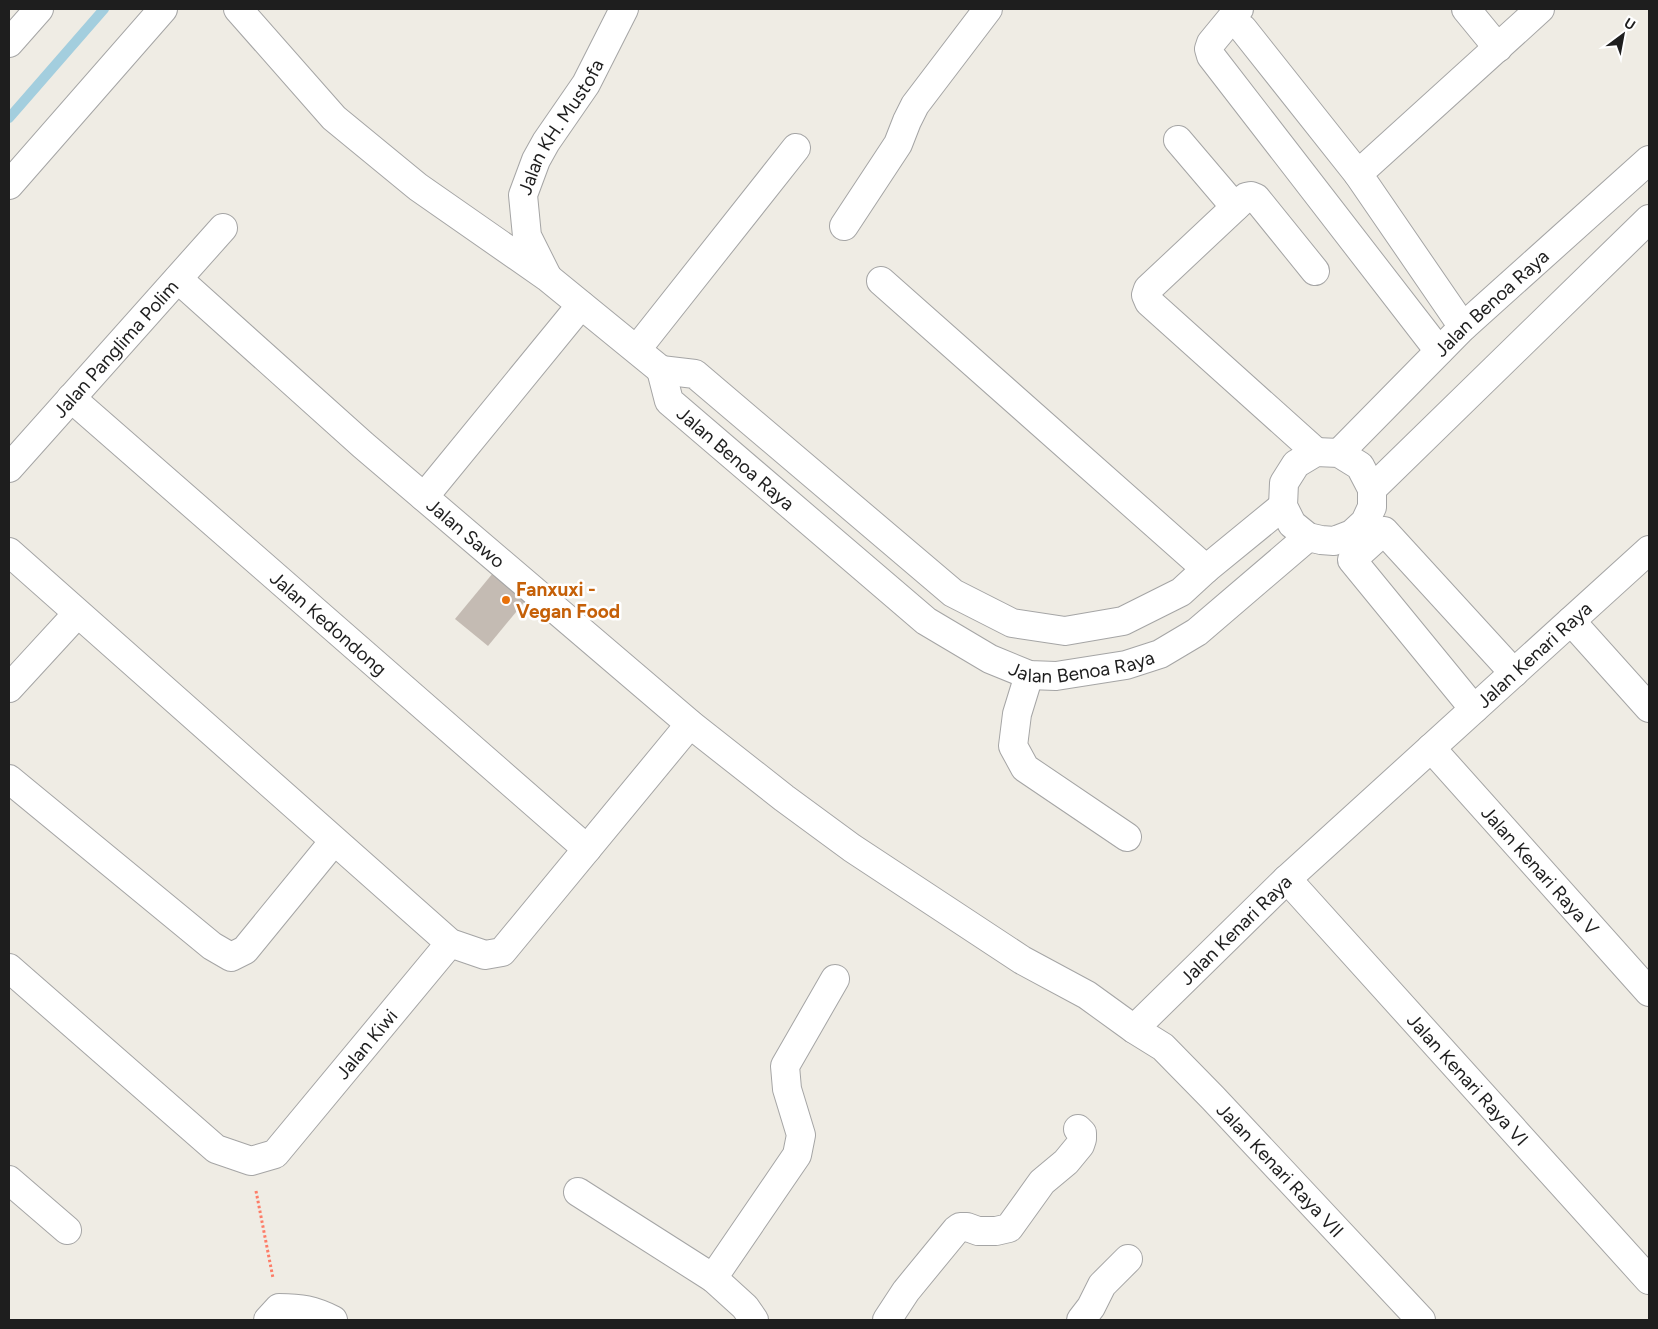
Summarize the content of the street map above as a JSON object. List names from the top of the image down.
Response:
{
  "streets": {
    "street": [
      "Jalan KH. Mustofa",
      "Jalan Benoa Raya",
      "Jalan Panglima Polim",
      "Jalan Sawo",
      "Jalan Kedondong",
      "Jalan Kenari Raya",
      "Jalan Kenari Raya V",
      "Jalan Kiwi",
      "Jalan Kenari Raya VI",
      "Jalan Kenari Raya VII"
    ]
  },
  "crossings": [
    ["Jalan Panglima Polim", "Jalan Sawo"],
    ["Jalan Panglima Polim", "Jalan Kedondong"],
    ["Jalan Sawo", "Jalan Kenari Raya"],
    ["Jalan Sawo", "Jalan Kenari Raya VII"],
    ["Jalan Kenari Raya", "Jalan Kenari Raya V"],
    ["Jalan Kenari Raya", "Jalan Kenari Raya VI"],
    ["Jalan Kenari Raya", "Jalan Kenari Raya VII"]
  ],
  "places": ["Fanxuxi - Vegan Food"],
  "north": "top right"
}
